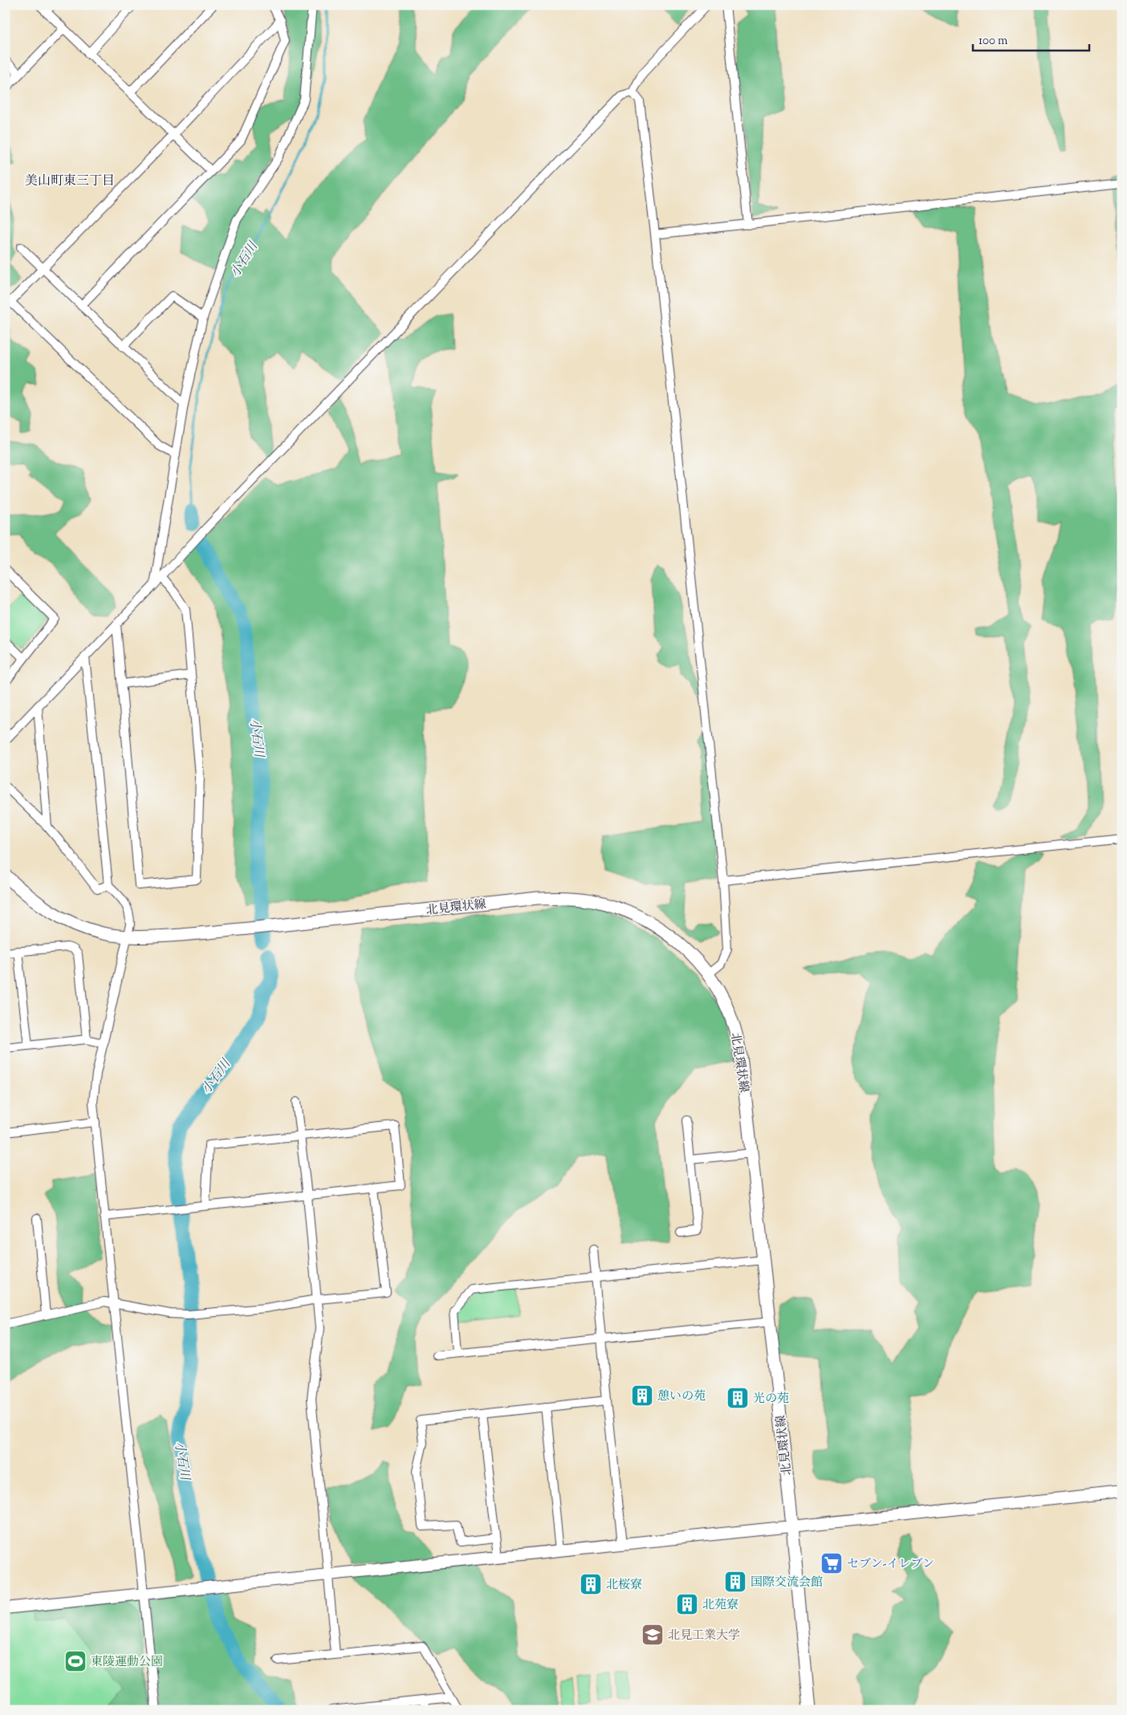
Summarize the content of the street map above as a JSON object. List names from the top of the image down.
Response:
{
  "streets": {
    "main road": ["北見環状線"]
  },
  "districts": ["美山町東三丁目"],
  "water": ["小石川"],
  "places": {
    "building": [
      "憩いの苑",
      "光の苑",
      "国際交流会館",
      "北桜寮",
      "北苑寮"
    ],
    "supermarket": ["セブン-イレブン"],
    "school or university": ["北見工業大学"],
    "sports": ["東陵運動公園"]
  },
  "scale_bar": "100 m"
}
